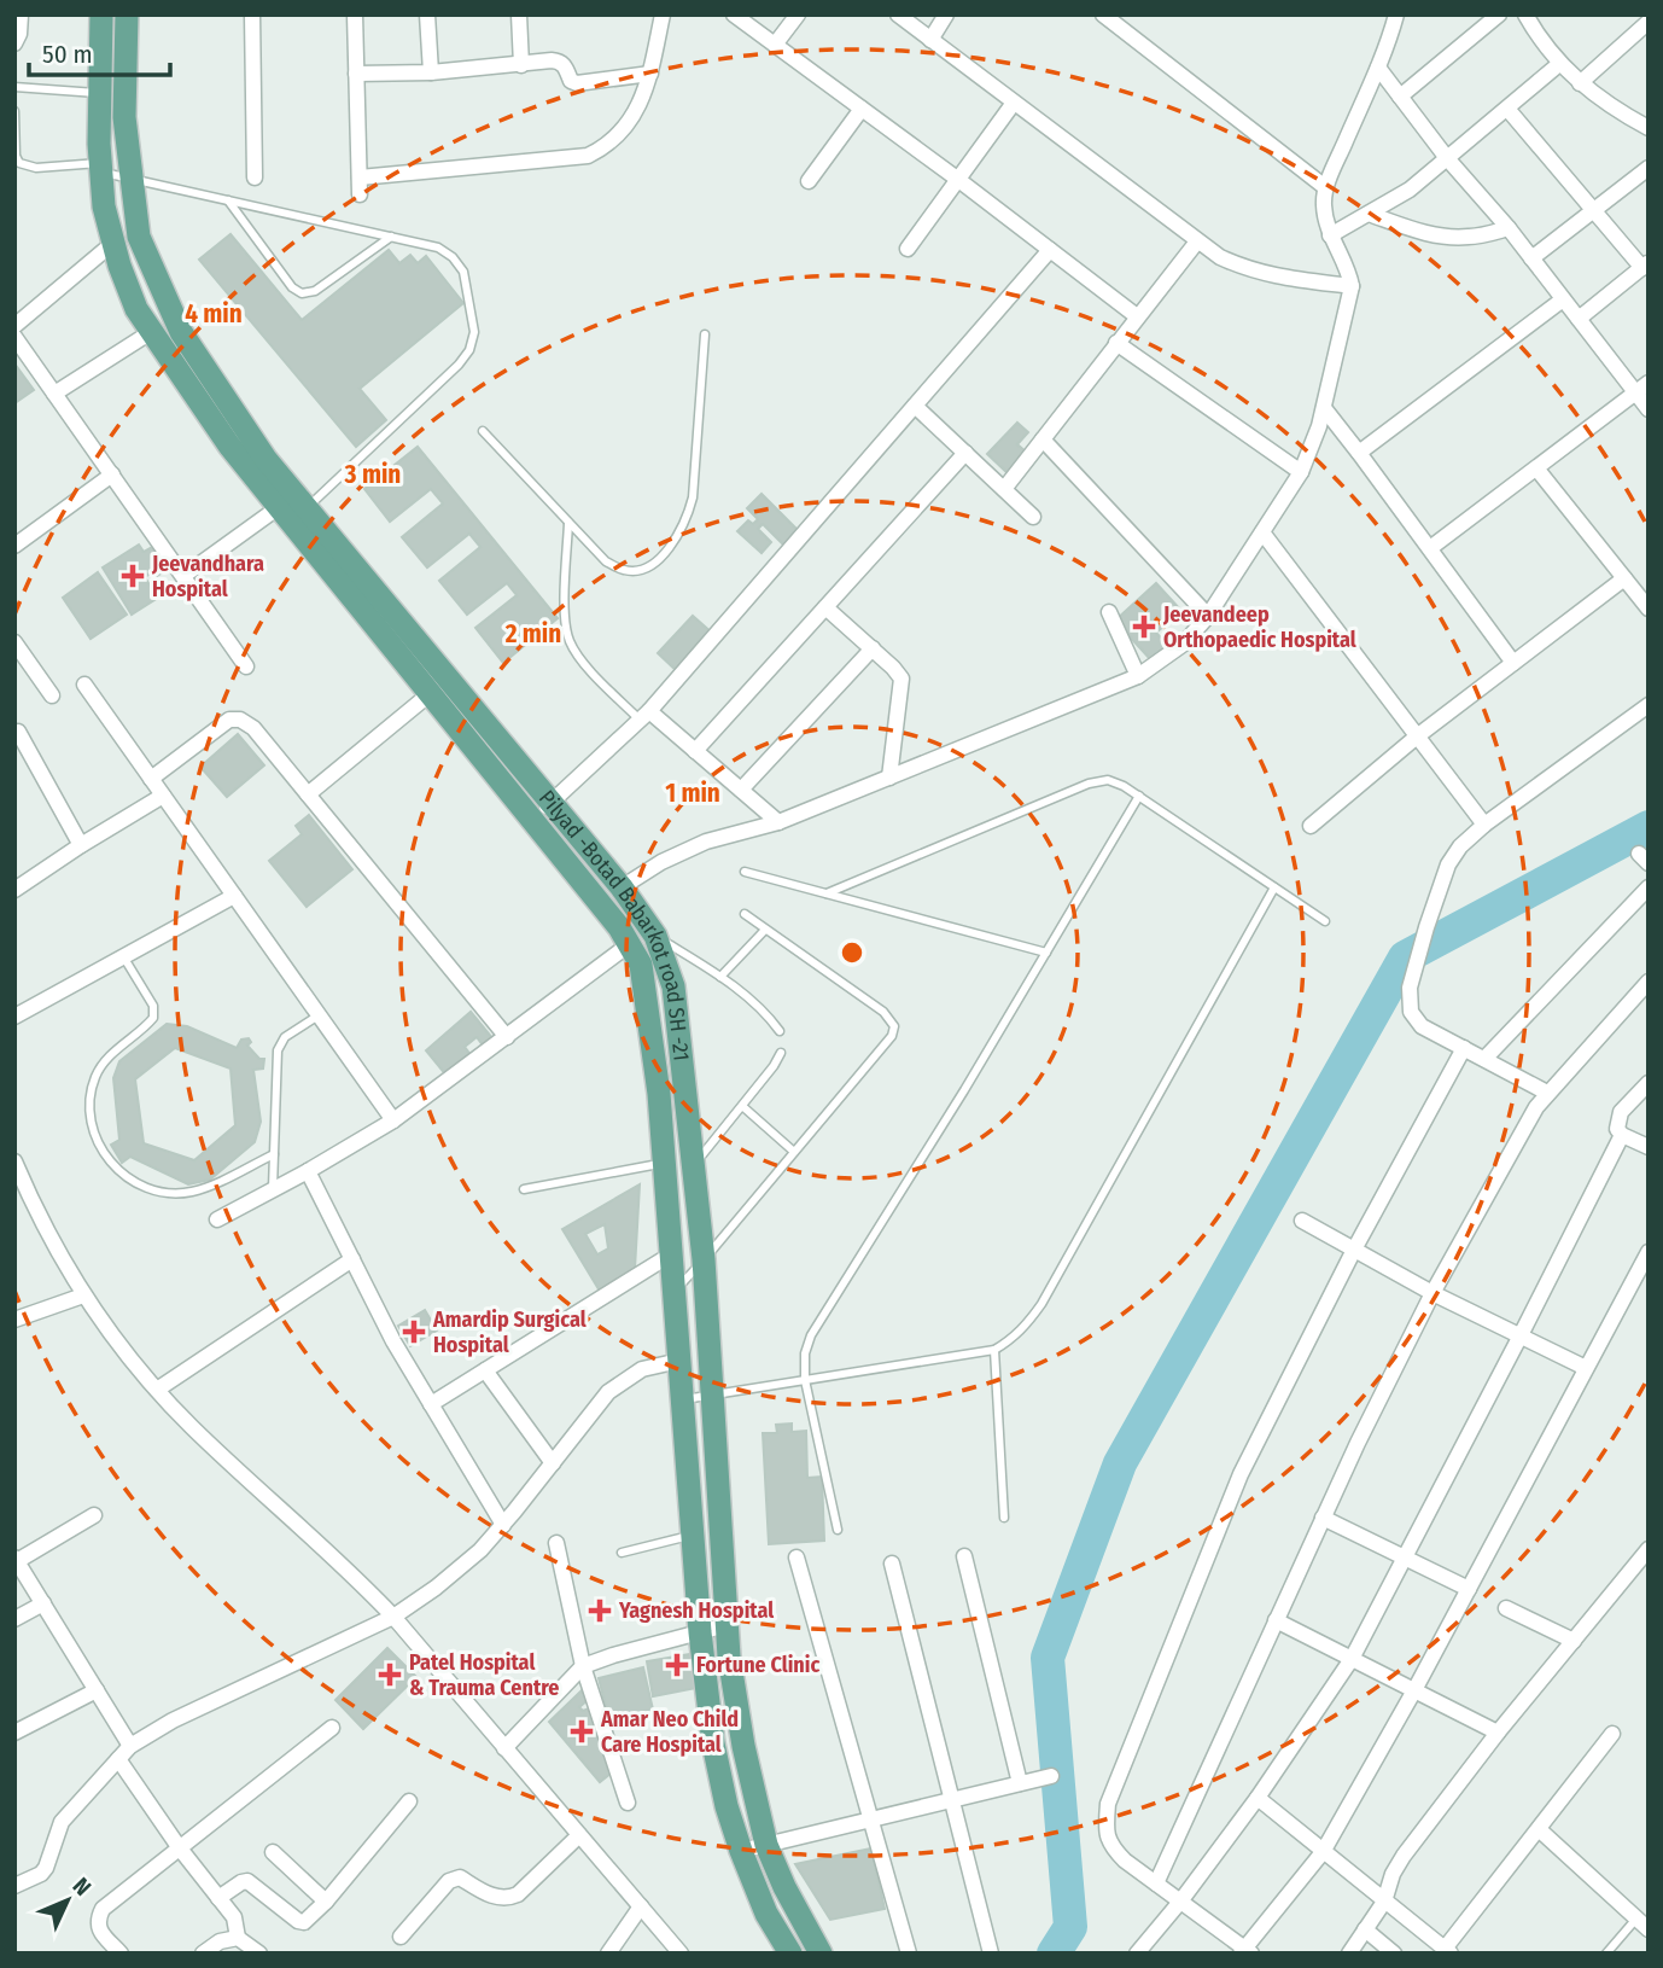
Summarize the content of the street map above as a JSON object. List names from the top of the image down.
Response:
{
  "streets": {
    "main road": ["Pilyad -Botad Babarkot road SH -21"]
  },
  "places": {
    "health": [
      "Jeevandhara Hospital",
      "Jeevandeep Orthopaedic Hospital",
      "Amardip Surgical Hospital",
      "Yagnesh Hospital",
      "Fortune Clinic",
      "Patel Hospital & Trauma Centre",
      "Amar Neo Child Care Hospital"
    ]
  },
  "scale_bar": "50 m",
  "north": "top right",
  "rings": [
    "4 min",
    "3 min",
    "2 min",
    "1 min"
  ]
}
